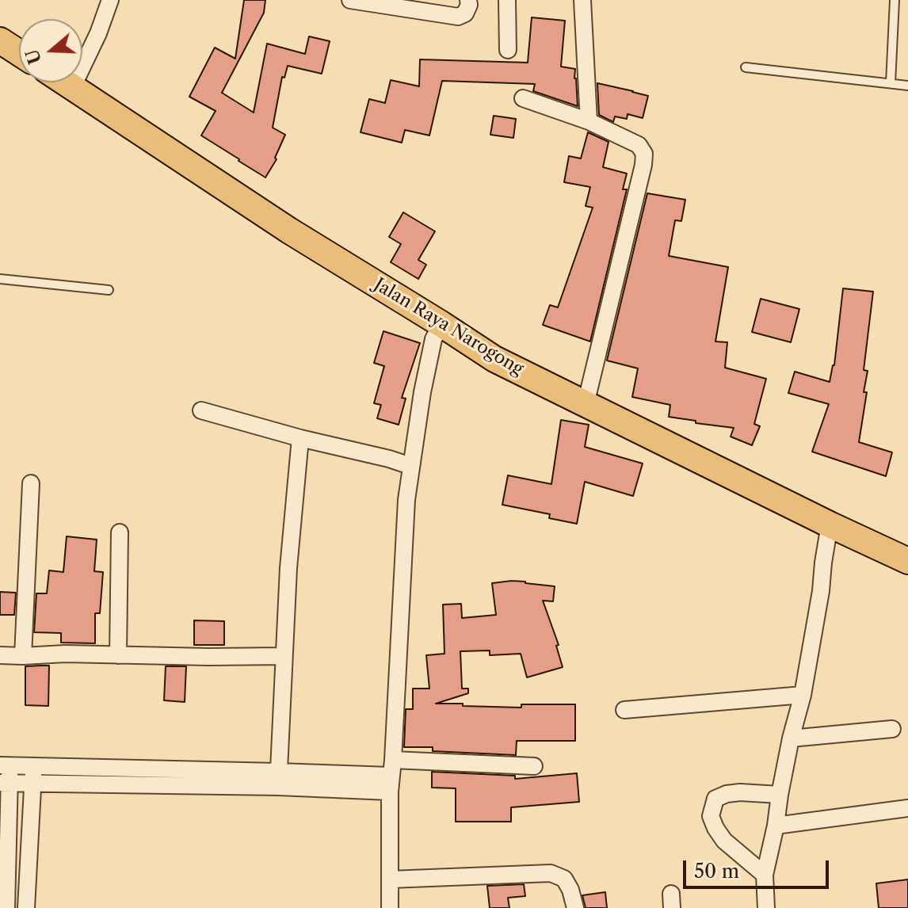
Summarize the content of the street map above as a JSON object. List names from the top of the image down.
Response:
{
  "streets": {
    "main road": ["Jalan Raya Narogong"]
  },
  "scale_bar": "50 m",
  "north": "left"
}
